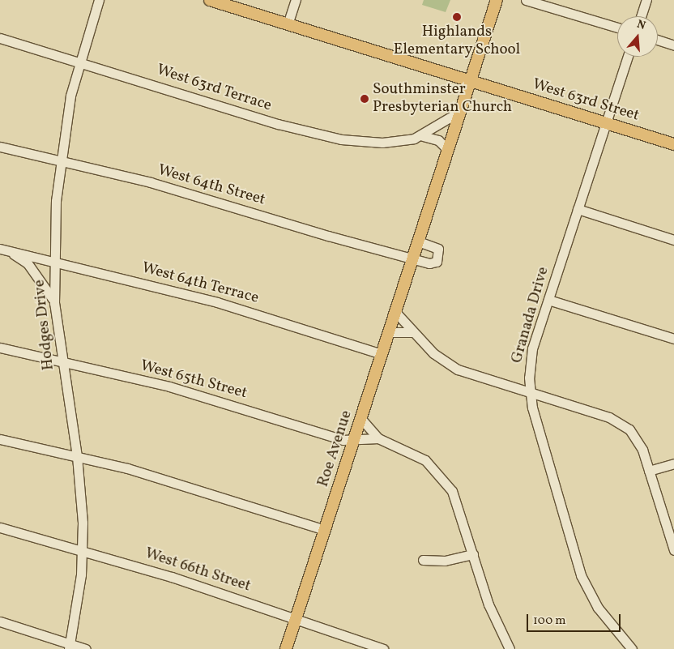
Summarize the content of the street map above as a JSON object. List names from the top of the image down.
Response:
{
  "streets": {
    "main road": ["West 63rd Street", "Roe Avenue"],
    "street": [
      "West 63rd Terrace",
      "West 64th Street",
      "West 64th Terrace",
      "Granada Drive",
      "Hodges Drive",
      "West 65th Street",
      "West 66th Street"
    ]
  },
  "crossings": [
    ["West 63rd Terrace", "Hodges Drive"],
    ["West 63rd Terrace", "Roe Avenue"],
    ["West 63rd Street", "Granada Drive"],
    ["West 63rd Street", "Roe Avenue"],
    ["West 64th Street", "Hodges Drive"],
    ["West 64th Street", "Roe Avenue"],
    ["West 64th Terrace", "Hodges Drive"],
    ["West 64th Terrace", "Roe Avenue"],
    ["Hodges Drive", "West 65th Street"],
    ["Hodges Drive", "West 66th Street"],
    ["West 65th Street", "Roe Avenue"],
    ["Roe Avenue", "West 66th Street"]
  ],
  "places": ["Highlands Elementary School", "Southminster Presbyterian Church"],
  "scale_bar": "100 m",
  "north": "top"
}
